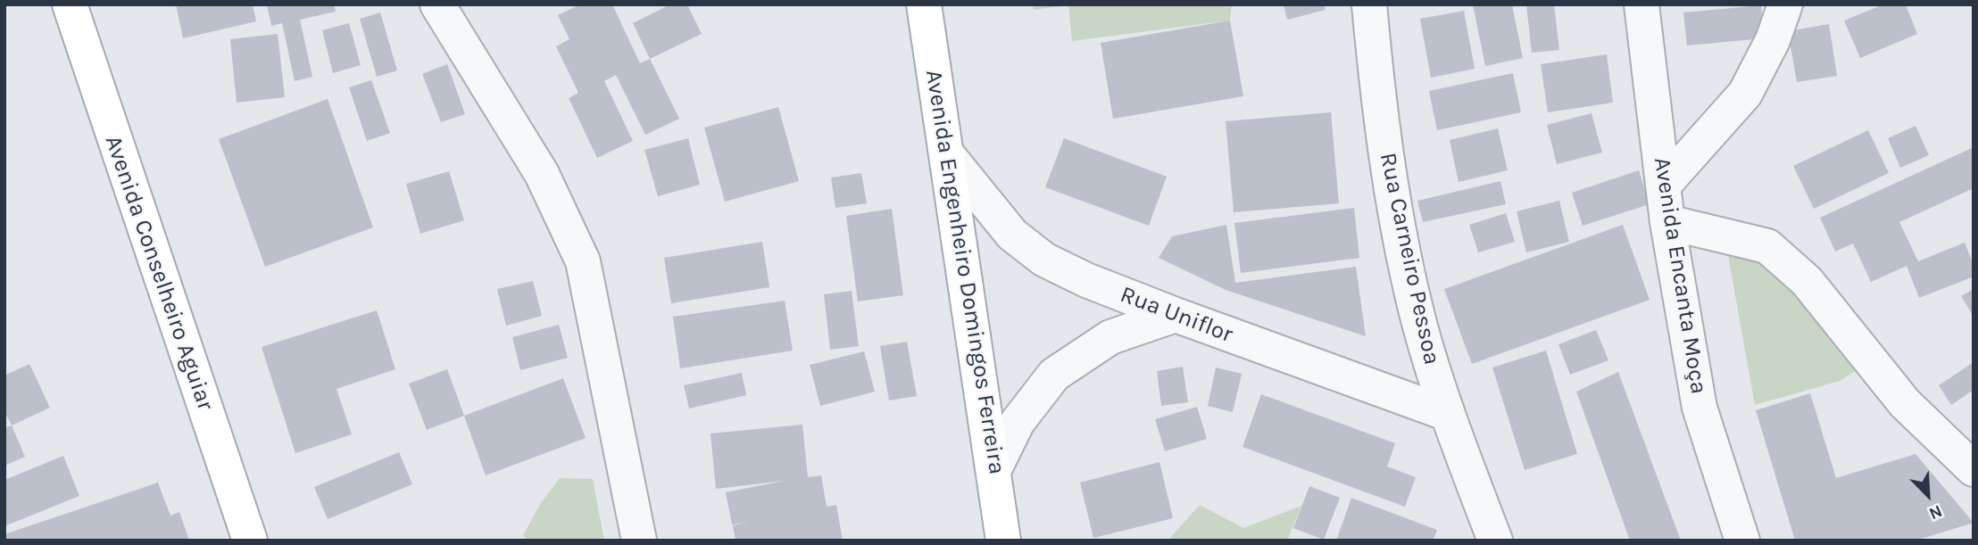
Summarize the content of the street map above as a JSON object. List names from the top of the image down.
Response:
{
  "streets": {
    "main road": ["Avenida Engenheiro Domingos Ferreira", "Avenida Conselheiro Aguiar"],
    "street": ["Rua Carneiro Pessoa", "Avenida Encanta Moça", "Rua Uniflor"]
  },
  "crossings": [
    ["Rua Carneiro Pessoa", "Rua Uniflor"],
    ["Avenida Engenheiro Domingos Ferreira", "Rua Uniflor"]
  ],
  "north": "bottom right"
}
